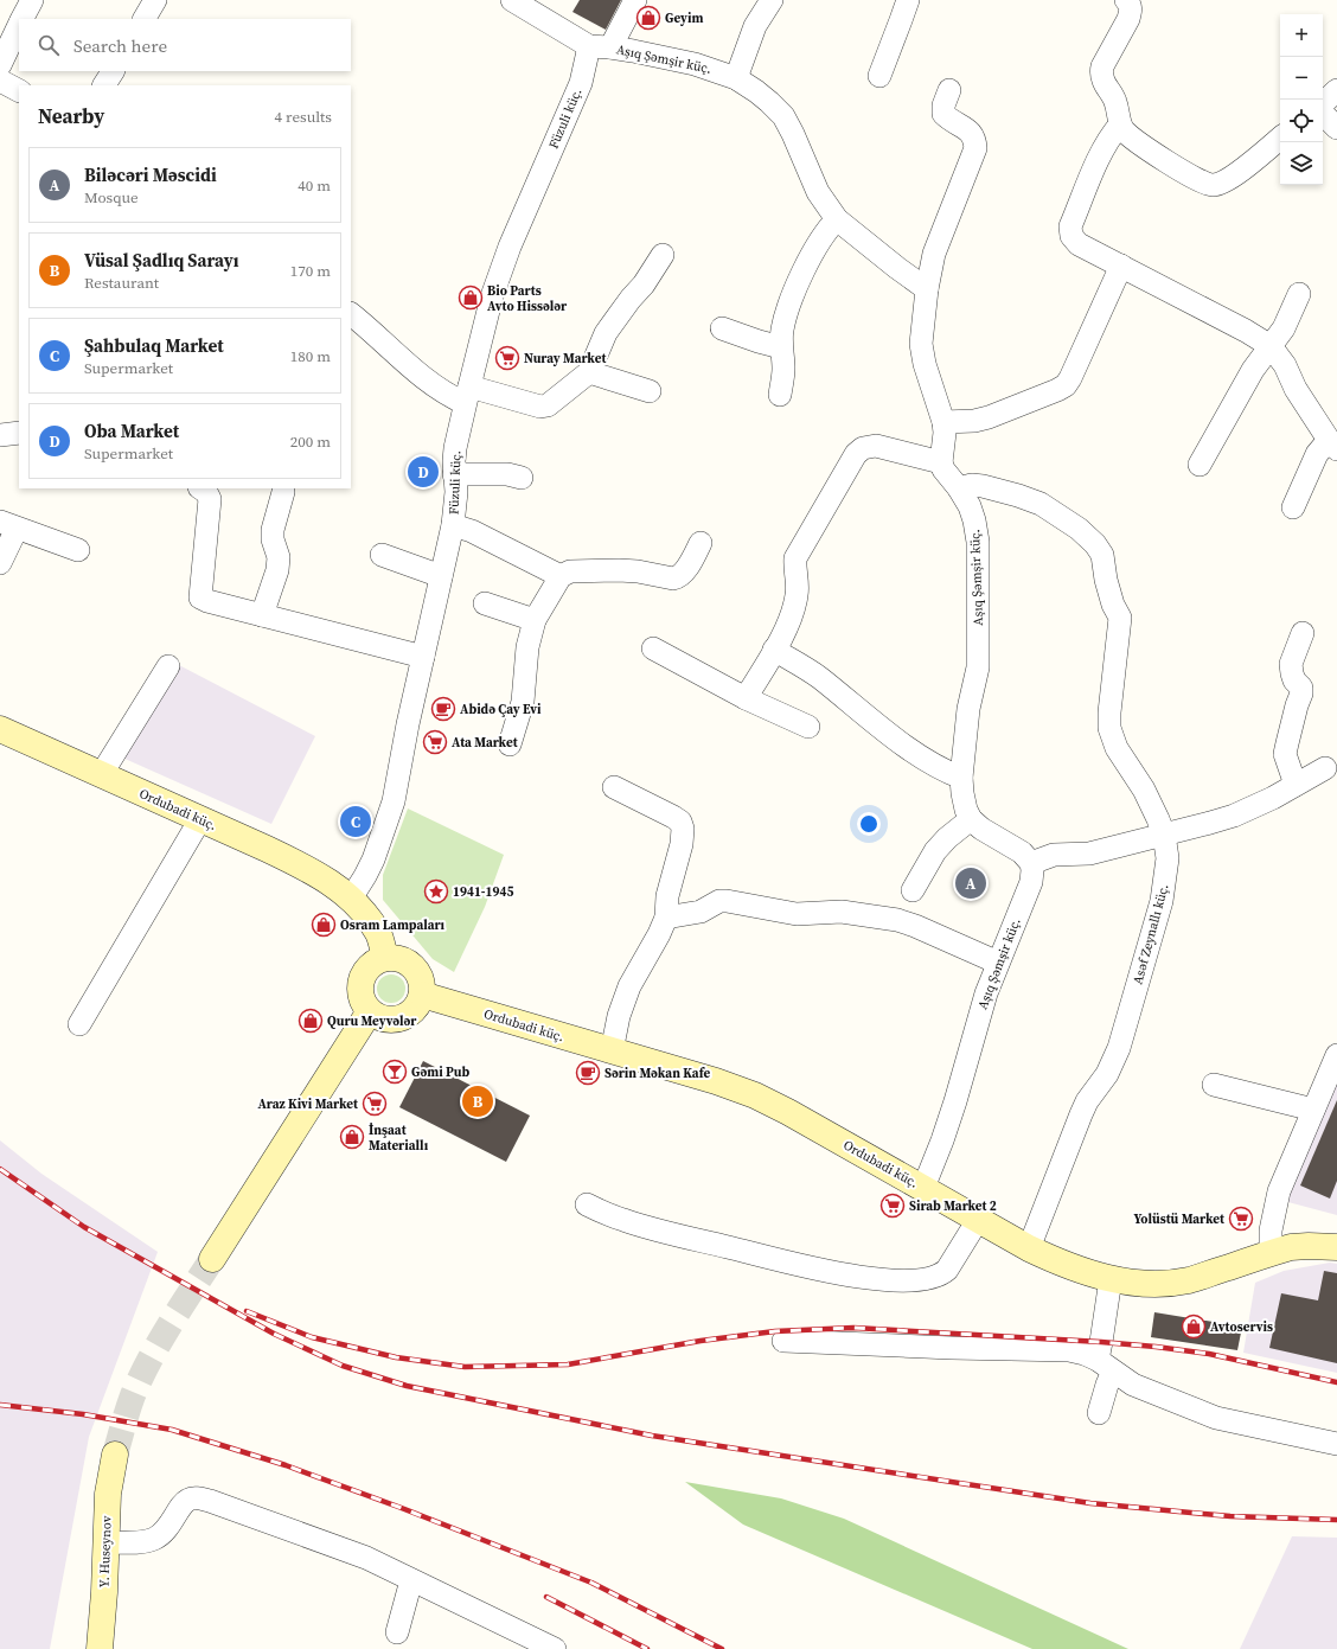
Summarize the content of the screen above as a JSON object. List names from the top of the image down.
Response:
{
  "streets": {
    "main road": ["Ordubadi küç.", "Y. Huseynov"],
    "street": ["Aşıq Şəmşir küç.", "Füzuli küç.", "Asəf Zeynallı küç."]
  },
  "crossings": [
    ["Aşıq Şəmşir küç.", "Füzuli küç."],
    ["Aşıq Şəmşir küç.", "Ordubadi küç."],
    ["Aşıq Şəmşir küç.", "Asəf Zeynallı küç."],
    ["Füzuli küç.", "Ordubadi küç."],
    ["Ordubadi küç.", "Asəf Zeynallı küç."]
  ],
  "places": {
    "shop": [
      "Geyim",
      "Bio Parts Avto Hissələr",
      "Osram Lampaları",
      "Quru Meyvələr",
      "İnşaat Materiallı",
      "Avtoservis"
    ],
    "supermarket": [
      "Nuray Market",
      "Ata Market",
      "Araz Kivi Market",
      "Sirab Market 2",
      "Yolüstü Market"
    ],
    "cafe": ["Abidə Çay Evi", "Sərin Məkan Kafe"],
    "place": ["1941-1945"],
    "bar": ["Gəmi Pub"]
  },
  "page": {
    "map_buttons": ["+", "−"],
    "search": "Search here",
    "heading": ["Nearby", "4 results"],
    "list": [
      {
        "mark": "A",
        "name": "Biləcəri Məscidi",
        "note": "Mosque",
        "value": "40 m"
      },
      {
        "mark": "B",
        "name": "Vüsal Şadlıq Sarayı",
        "note": "Restaurant",
        "value": "170 m"
      },
      {
        "mark": "C",
        "name": "Şahbulaq Market",
        "note": "Supermarket",
        "value": "180 m"
      },
      {
        "mark": "D",
        "name": "Oba Market",
        "note": "Supermarket",
        "value": "200 m"
      }
    ],
    "pins": [
      "D",
      "C",
      "A",
      "B"
    ]
  }
}
